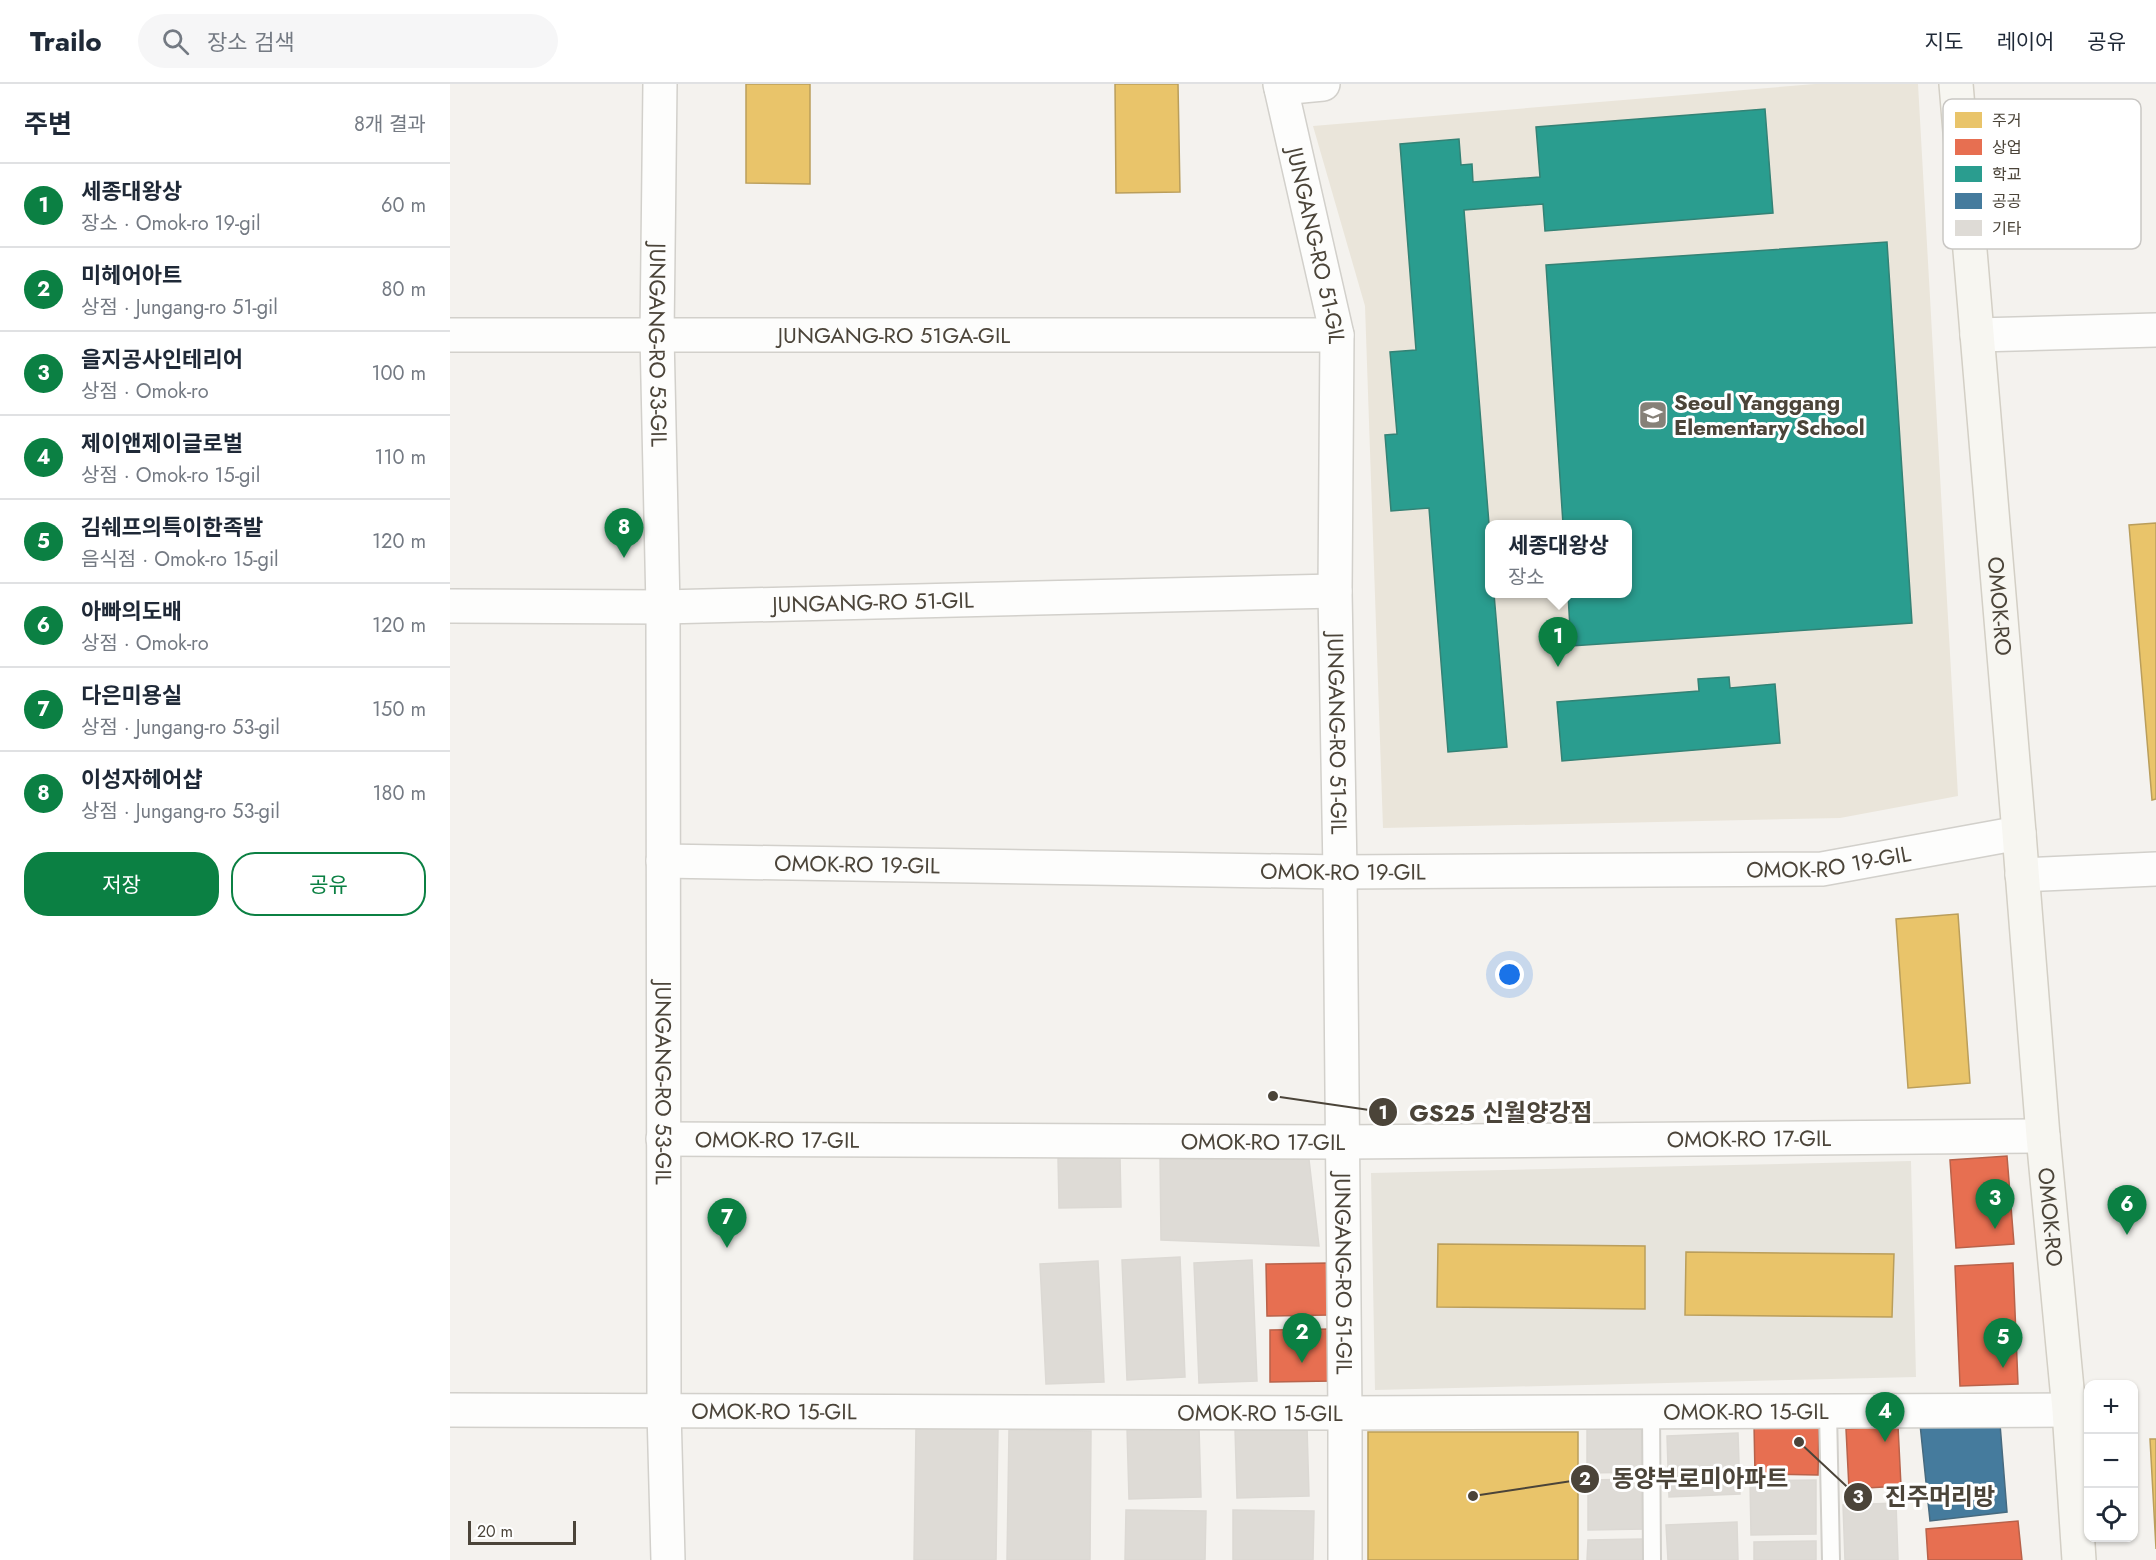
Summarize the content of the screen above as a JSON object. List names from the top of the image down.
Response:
{
  "streets": {
    "main road": ["OMOK-RO"],
    "street": [
      "JUNGANG-RO 51-GIL",
      "JUNGANG-RO 51GA-GIL",
      "JUNGANG-RO 53-GIL",
      "OMOK-RO 19-GIL",
      "OMOK-RO 17-GIL",
      "OMOK-RO 15-GIL"
    ]
  },
  "crossings": [
    ["JUNGANG-RO 51-GIL", "JUNGANG-RO 51GA-GIL"],
    ["JUNGANG-RO 51-GIL", "JUNGANG-RO 53-GIL"],
    ["JUNGANG-RO 51-GIL", "OMOK-RO 19-GIL"],
    ["JUNGANG-RO 51-GIL", "OMOK-RO 17-GIL"],
    ["JUNGANG-RO 51-GIL", "OMOK-RO 15-GIL"],
    ["JUNGANG-RO 51GA-GIL", "JUNGANG-RO 53-GIL"],
    ["JUNGANG-RO 53-GIL", "OMOK-RO 19-GIL"],
    ["JUNGANG-RO 53-GIL", "OMOK-RO 17-GIL"],
    ["JUNGANG-RO 53-GIL", "OMOK-RO 15-GIL"],
    ["OMOK-RO", "OMOK-RO 19-GIL"],
    ["OMOK-RO", "OMOK-RO 17-GIL"],
    ["OMOK-RO", "OMOK-RO 15-GIL"]
  ],
  "places": {
    "school or university": ["Seoul Yanggang Elementary School"],
    "other": ["GS25 신월양강점", "진주머리방", "동양부로미아파트"]
  },
  "legend": [
    "주거",
    "상업",
    "학교",
    "공공",
    "기타"
  ],
  "scale_bar": "20 m",
  "page": {
    "header": "Trailo",
    "search": "장소 검색",
    "nav": ["지도", "레이어", "공유"],
    "heading": ["주변", "8개 결과"],
    "list": [
      {
        "mark": "1",
        "name": "세종대왕상",
        "note": "장소 · Omok-ro 19-gil",
        "value": "60 m"
      },
      {
        "mark": "2",
        "name": "미헤어아트",
        "note": "상점 · Jungang-ro 51-gil",
        "value": "80 m"
      },
      {
        "mark": "3",
        "name": "을지공사인테리어",
        "note": "상점 · Omok-ro",
        "value": "100 m"
      },
      {
        "mark": "4",
        "name": "제이앤제이글로벌",
        "note": "상점 · Omok-ro 15-gil",
        "value": "110 m"
      },
      {
        "mark": "5",
        "name": "김쉐프의특이한족발",
        "note": "음식점 · Omok-ro 15-gil",
        "value": "120 m"
      },
      {
        "mark": "6",
        "name": "아빠의도배",
        "note": "상점 · Omok-ro",
        "value": "120 m"
      },
      {
        "mark": "7",
        "name": "다은미용실",
        "note": "상점 · Jungang-ro 53-gil",
        "value": "150 m"
      },
      {
        "mark": "8",
        "name": "이성자헤어샵",
        "note": "상점 · Jungang-ro 53-gil",
        "value": "180 m"
      }
    ],
    "pins": [
      "8",
      "1",
      "3",
      "6",
      "7",
      "2",
      "5",
      "4"
    ],
    "popup": ["세종대왕상", "장소"],
    "buttons": ["저장", "공유"],
    "map_buttons": ["+", "−"],
    "scale": "20 m"
  }
}
